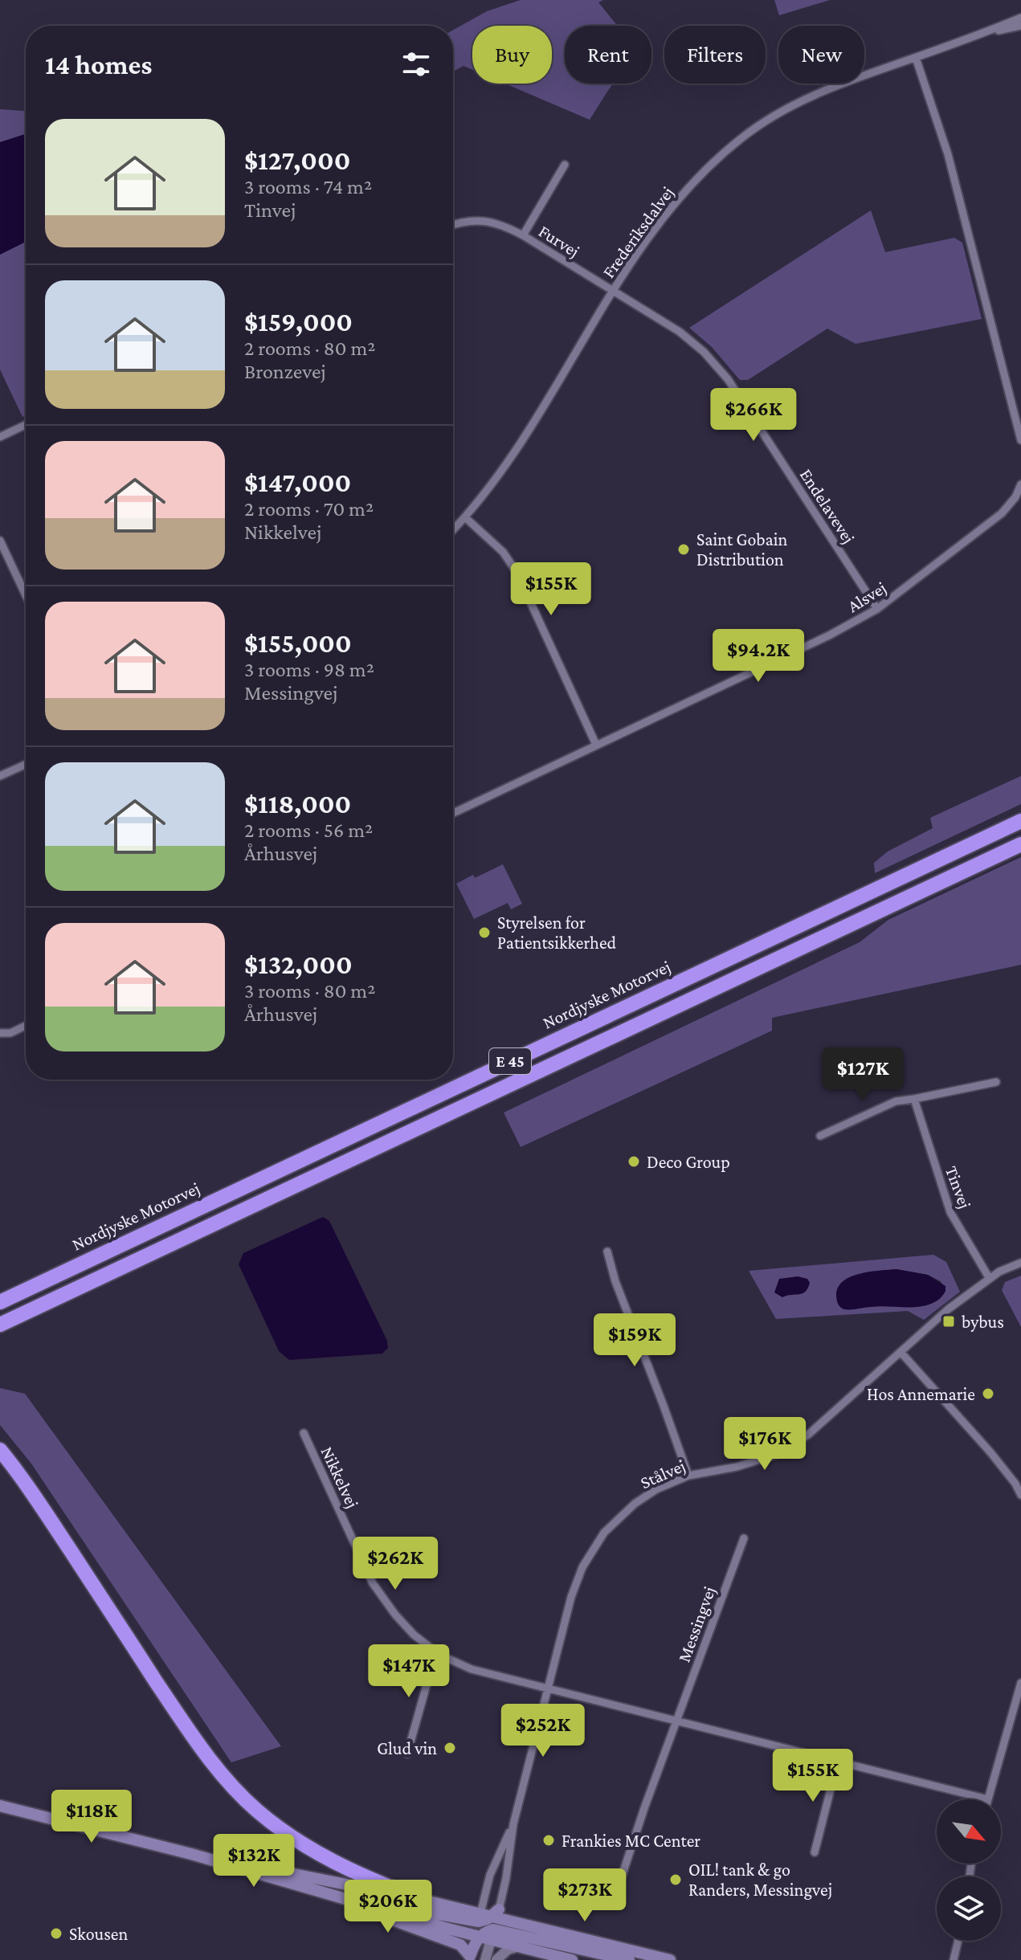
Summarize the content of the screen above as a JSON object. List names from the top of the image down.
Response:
{
  "streets": {
    "highway": ["Nordjyske Motorvej", "E 45"],
    "street": [
      "Frederiksdalvej",
      "Furvej",
      "Endelavevej",
      "Alsvej",
      "Tinvej",
      "Stålvej",
      "Nikkelvej",
      "Messingvej"
    ]
  },
  "crossings": [
    ["Frederiksdalvej", "Furvej"],
    ["Frederiksdalvej", "Endelavevej"],
    ["Furvej", "Endelavevej"],
    ["Endelavevej", "Alsvej"],
    ["Tinvej", "Stålvej"],
    ["Stålvej", "Nikkelvej"]
  ],
  "places": {
    "other": [
      "Saint Gobain Distribution",
      "Styrelsen for Patientsikkerhed",
      "Deco Group",
      "Hos Annemarie",
      "Glud vin",
      "Frankies MC Center",
      "OIL! tank & go Randers, Messingvej",
      "Skousen"
    ],
    "transit": ["bybus"]
  },
  "north": "bottom right",
  "page": {
    "chip": [
      "Buy",
      "Rent",
      "Filters",
      "New"
    ],
    "heading": "14 homes",
    "list": [
      {
        "name": "$127,000",
        "note": "3 rooms · 74 m² · Tinvej"
      },
      {
        "name": "$159,000",
        "note": "2 rooms · 80 m² · Bronzevej"
      },
      {
        "name": "$147,000",
        "note": "2 rooms · 70 m² · Nikkelvej"
      },
      {
        "name": "$155,000",
        "note": "3 rooms · 98 m² · Messingvej"
      },
      {
        "name": "$118,000",
        "note": "2 rooms · 56 m² · Århusvej"
      },
      {
        "name": "$132,000",
        "note": "3 rooms · 80 m² · Århusvej"
      }
    ],
    "price": [
      "$266K",
      "$155K",
      "$94.2K",
      "$127K",
      "$159K",
      "$176K",
      "$262K",
      "$147K",
      "$252K",
      "$155K",
      "$118K",
      "$132K",
      "$273K",
      "$206K"
    ]
  }
}
